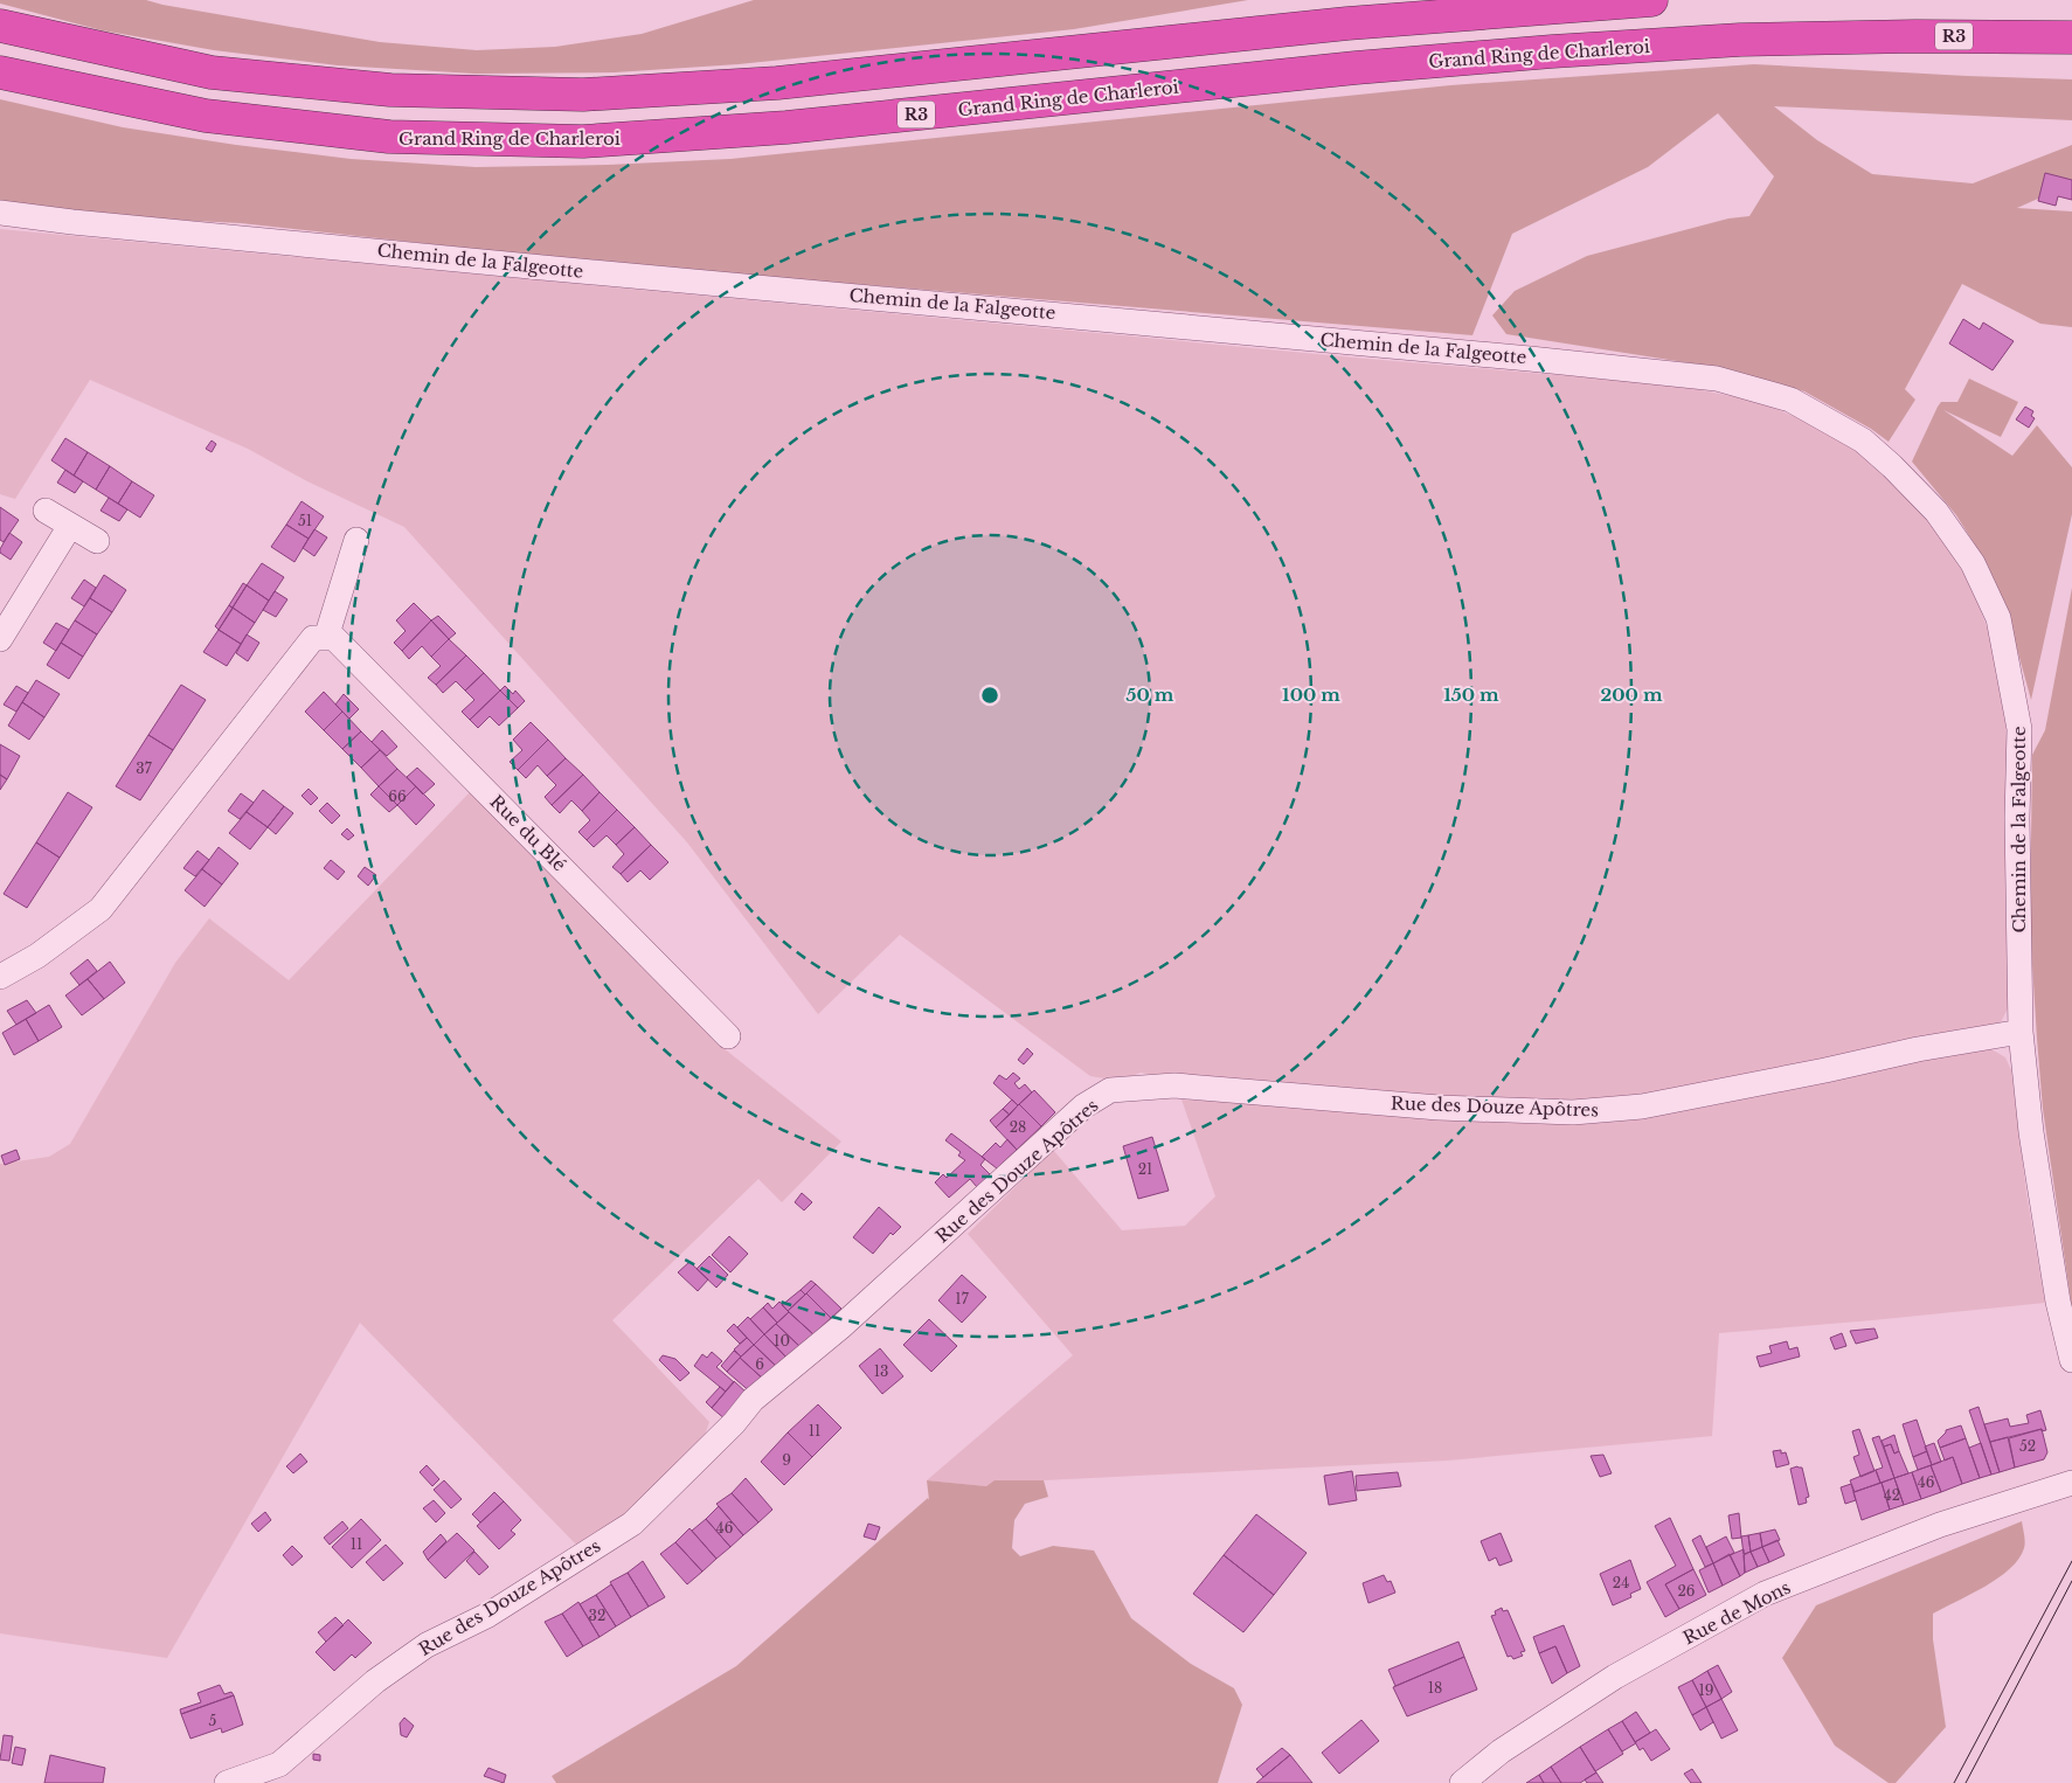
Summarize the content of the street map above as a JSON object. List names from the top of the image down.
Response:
{
  "streets": {
    "highway": ["R3", "Grand Ring de Charleroi"],
    "street": [
      "Chemin de la Falgeotte",
      "Rue du Blé",
      "Rue des Douze Apôtres",
      "Rue de Mons"
    ]
  },
  "crossings": [
    ["Chemin de la Falgeotte", "Rue des Douze Apôtres"]
  ],
  "house_numbers": [
    "51",
    "37",
    "66",
    "28",
    "21",
    "17",
    "10",
    "6",
    "13",
    "11",
    "52",
    "9",
    "46",
    "42",
    "46",
    "11",
    "24",
    "26",
    "32",
    "18",
    "19",
    "5"
  ],
  "rings": [
    "50 m",
    "100 m",
    "150 m",
    "200 m"
  ]
}
